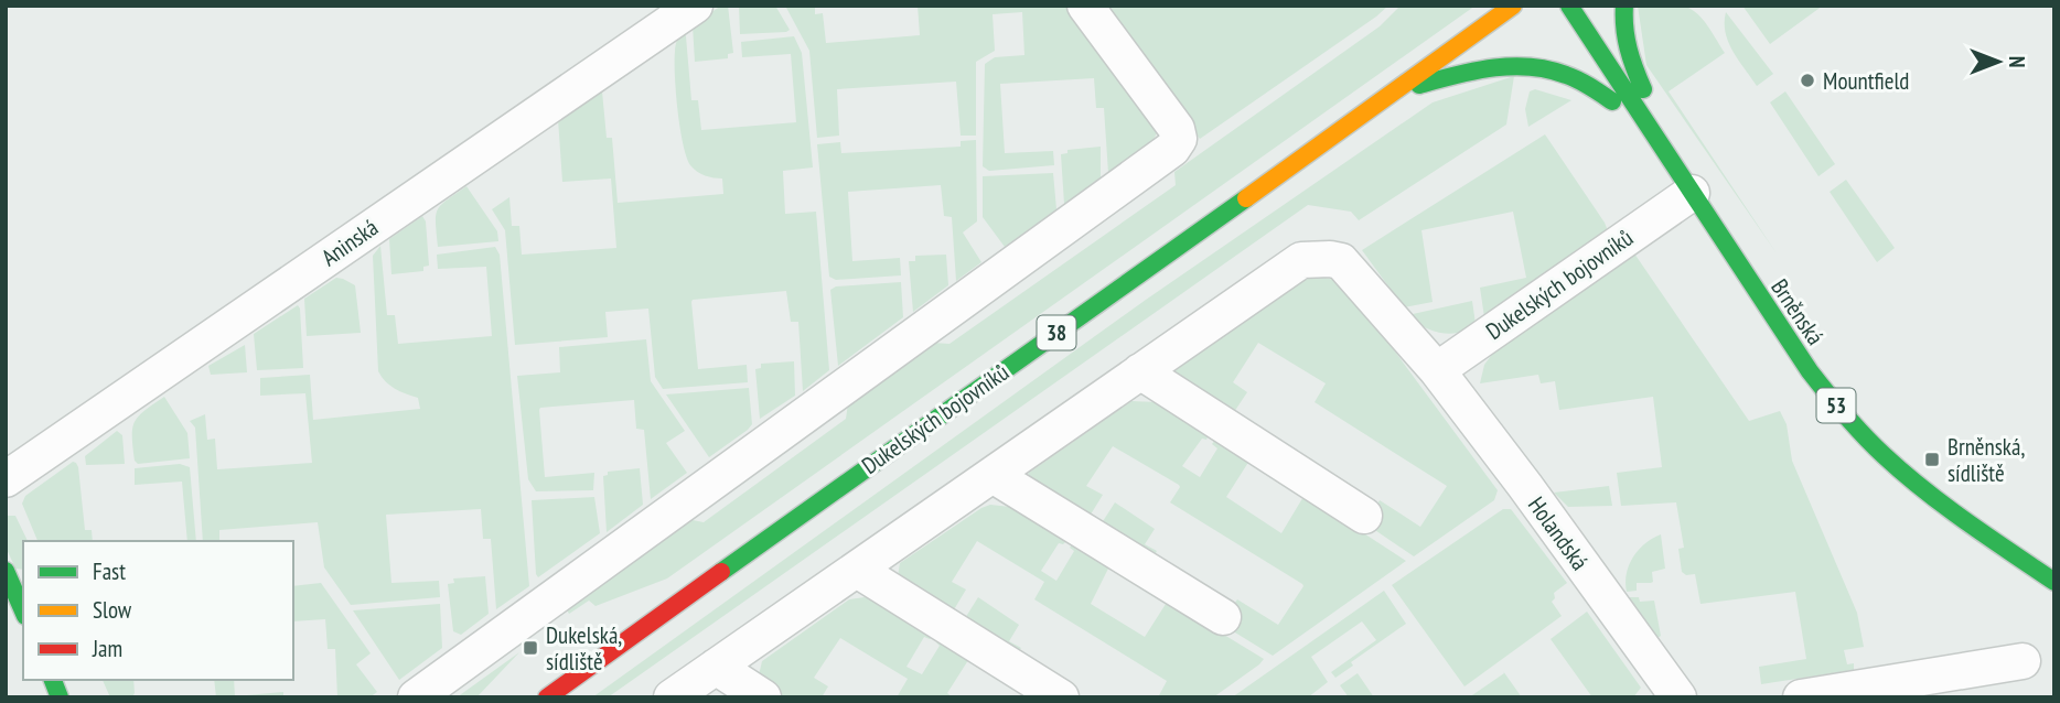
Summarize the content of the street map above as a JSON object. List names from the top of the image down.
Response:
{
  "streets": {
    "main road": [
      "Dukelských bojovníků",
      "Brněnská",
      "38",
      "53"
    ],
    "street": ["Aninská", "Holandská"]
  },
  "crossings": [
    ["Dukelských bojovníků", "Brněnská"],
    ["Dukelských bojovníků", "Holandská"]
  ],
  "places": {
    "other": ["Mountfield"],
    "transit": ["Brněnská, sídliště", "Dukelská, sídliště"]
  },
  "legend": ["Fast", "Slow", "Jam"],
  "north": "right"
}
